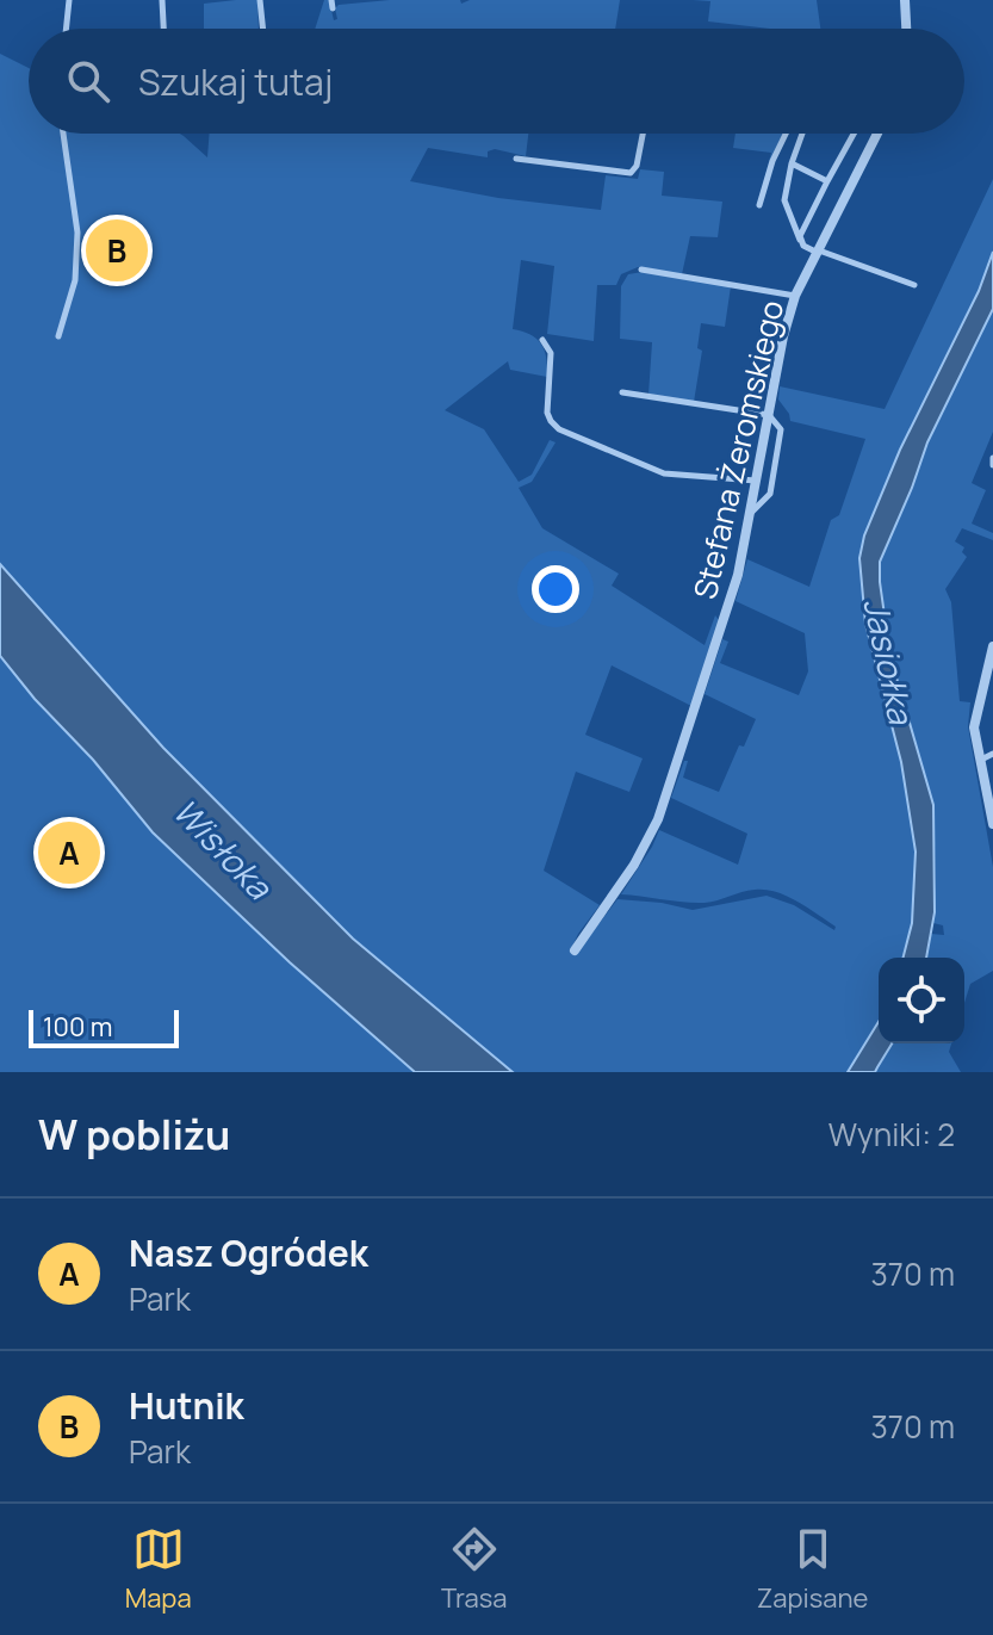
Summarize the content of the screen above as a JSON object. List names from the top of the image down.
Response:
{
  "streets": {
    "street": ["Stefana Żeromskiego"]
  },
  "water": ["Jasiołka", "Wisłoka"],
  "scale_bar": "100 m",
  "page": {
    "search": "Szukaj tutaj",
    "pins": ["B", "A"],
    "scale": "100 m",
    "heading": ["W pobliżu", "Wyniki: 2"],
    "list": [
      {
        "mark": "A",
        "name": "Nasz Ogródek",
        "note": "Park",
        "value": "370 m"
      },
      {
        "mark": "B",
        "name": "Hutnik",
        "note": "Park",
        "value": "370 m"
      }
    ],
    "nav": ["Mapa", "Trasa", "Zapisane"]
  }
}
